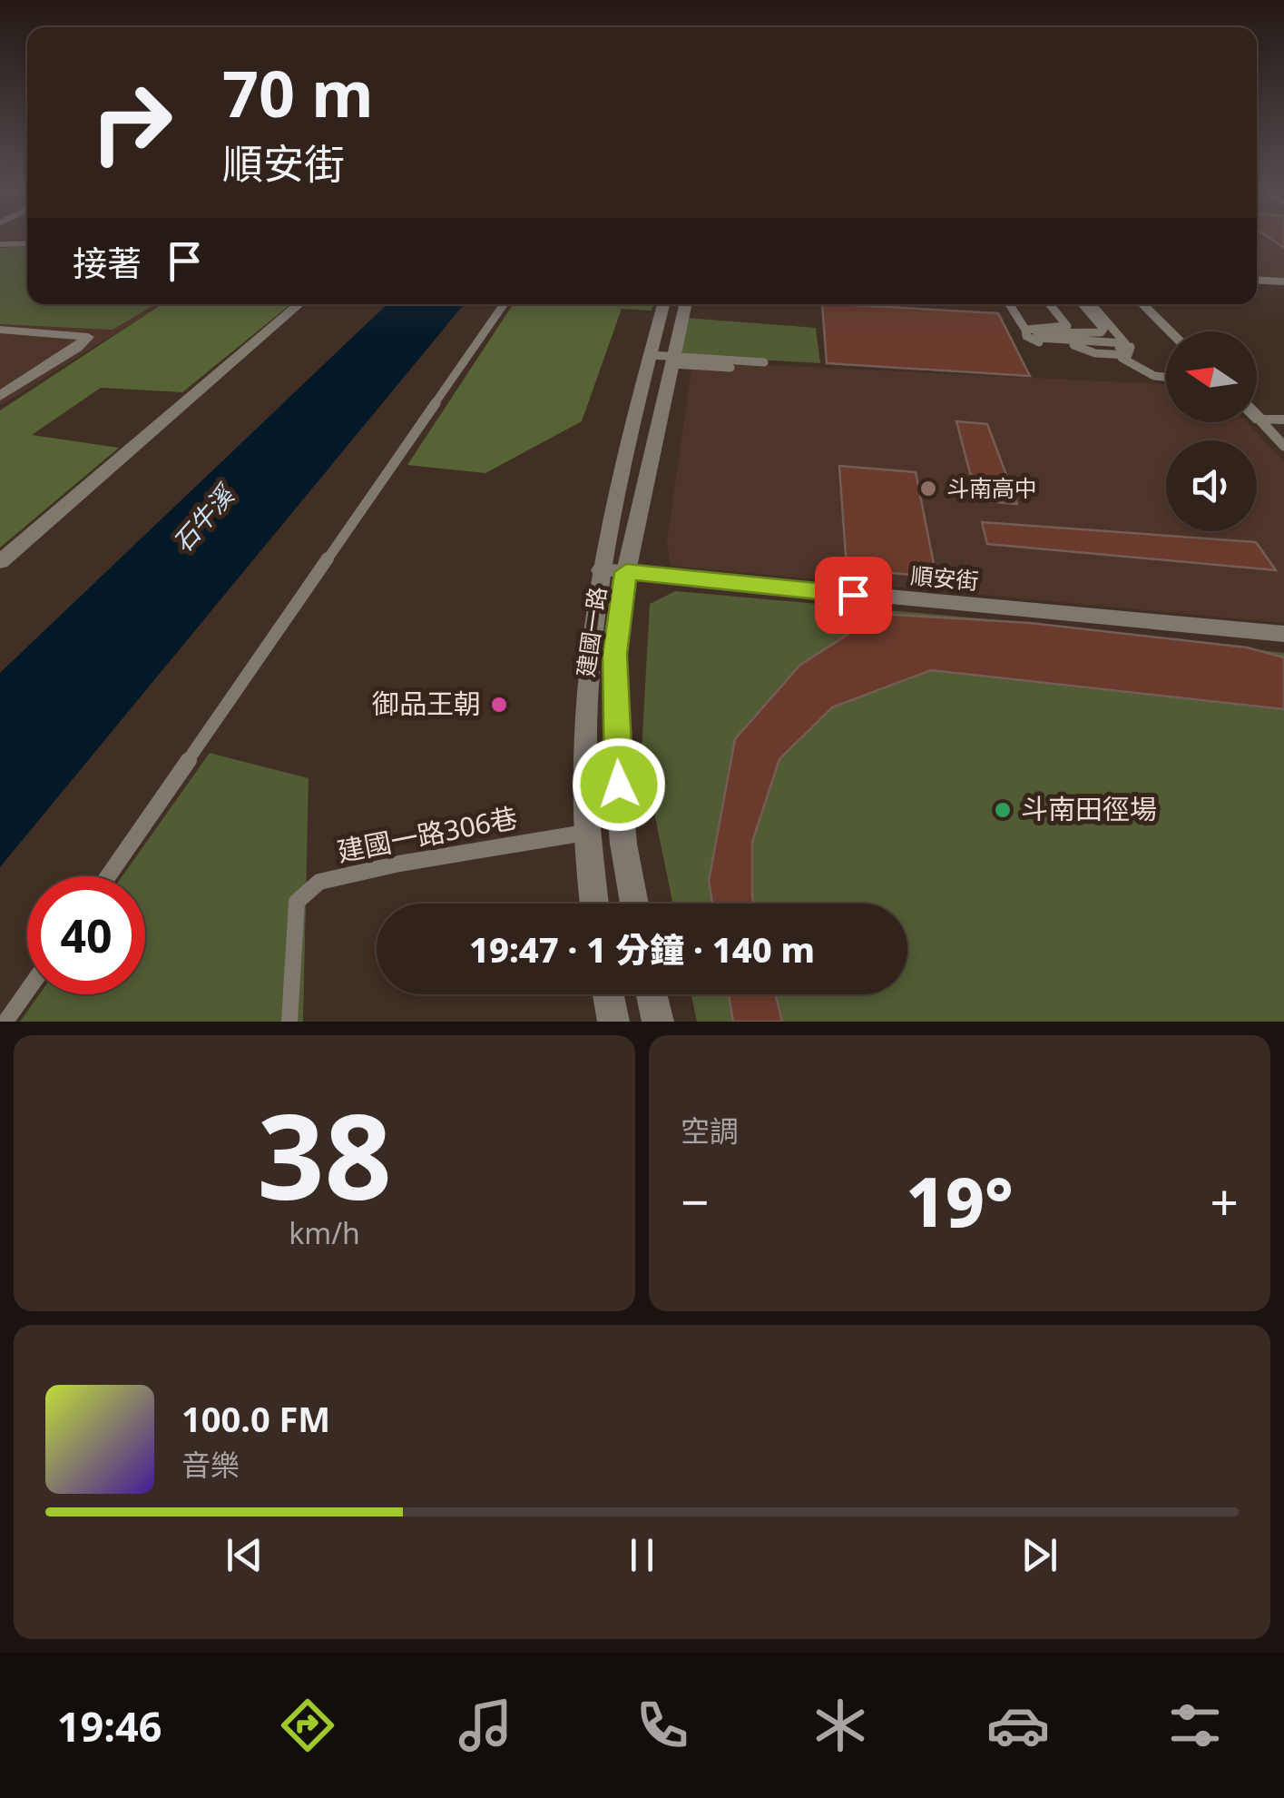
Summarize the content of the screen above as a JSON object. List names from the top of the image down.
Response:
{
  "streets": {
    "street": ["順安街", "建國一路"],
    "lane": ["建國一路306巷"]
  },
  "crossings": [
    ["順安街", "建國一路"],
    ["建國一路", "建國一路306巷"]
  ],
  "water": ["石牛溪"],
  "places": ["斗南高中", "御品王朝", "斗南田徑場"],
  "north": "left",
  "page": {
    "turn": ["70 m", "順安街"],
    "then": "接著",
    "limit": "40",
    "trip": "19:47 · 1 分鐘 · 140 m",
    "tile": [
      ["38", "km/h"],
      "空調"
    ],
    "heat": ["−", "19°", "+"],
    "song": ["100.0 FM", "音樂"],
    "tabs": "19:46"
  }
}
